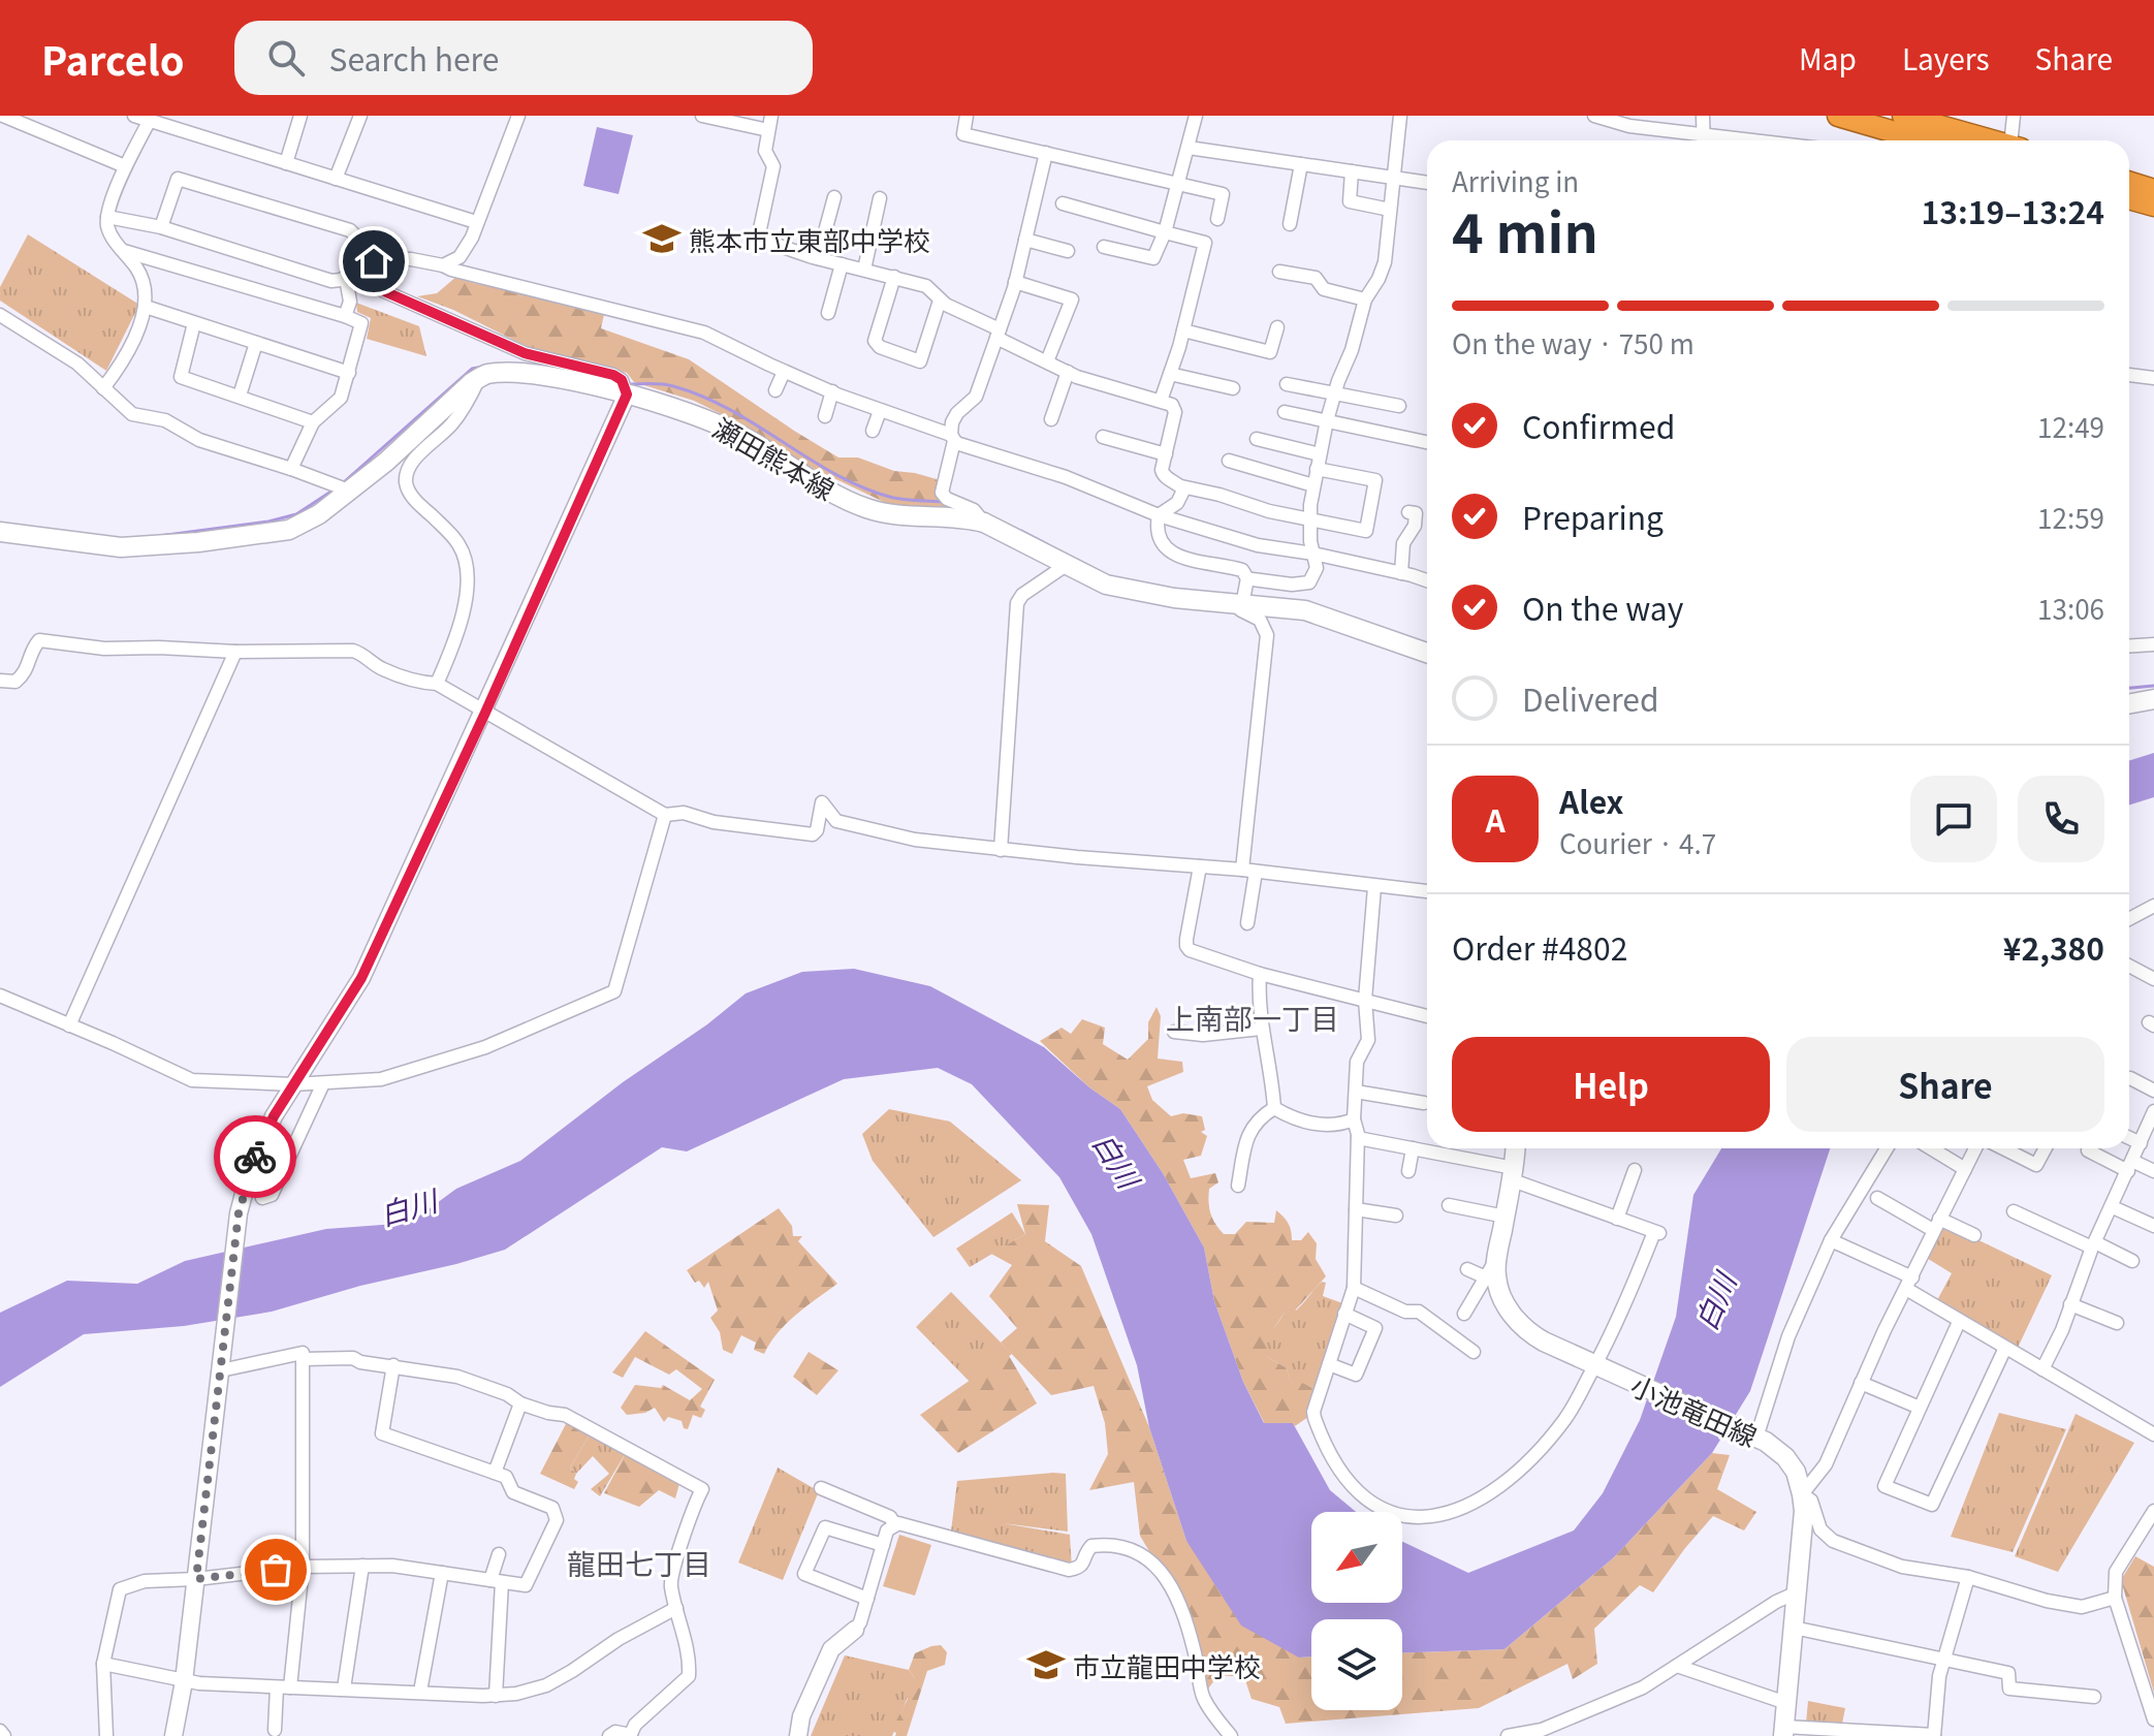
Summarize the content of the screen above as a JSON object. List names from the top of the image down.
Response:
{
  "streets": {
    "main road": ["瀬田熊本線", "小池竜田線"]
  },
  "districts": ["上南部一丁目", "龍田七丁目"],
  "water": ["白川"],
  "places": {
    "school or university": ["熊本市立東部中学校", "市立龍田中学校"]
  },
  "north": "bottom left",
  "page": {
    "header": "Parcelo",
    "search": "Search here",
    "nav": ["Map", "Layers", "Share"],
    "heading": ["4 min", "Arriving in", "13:19–13:24"],
    "panel": [
      "Alex",
      "Courier · 4.7",
      "Order #4802",
      "¥2,380"
    ],
    "bar": "On the way · 750 m",
    "list": [
      ["Confirmed", "12:49"],
      ["Preparing", "12:59"],
      ["On the way", "13:06"],
      "Delivered"
    ],
    "round": "A",
    "buttons": ["Help", "Share"]
  }
}
